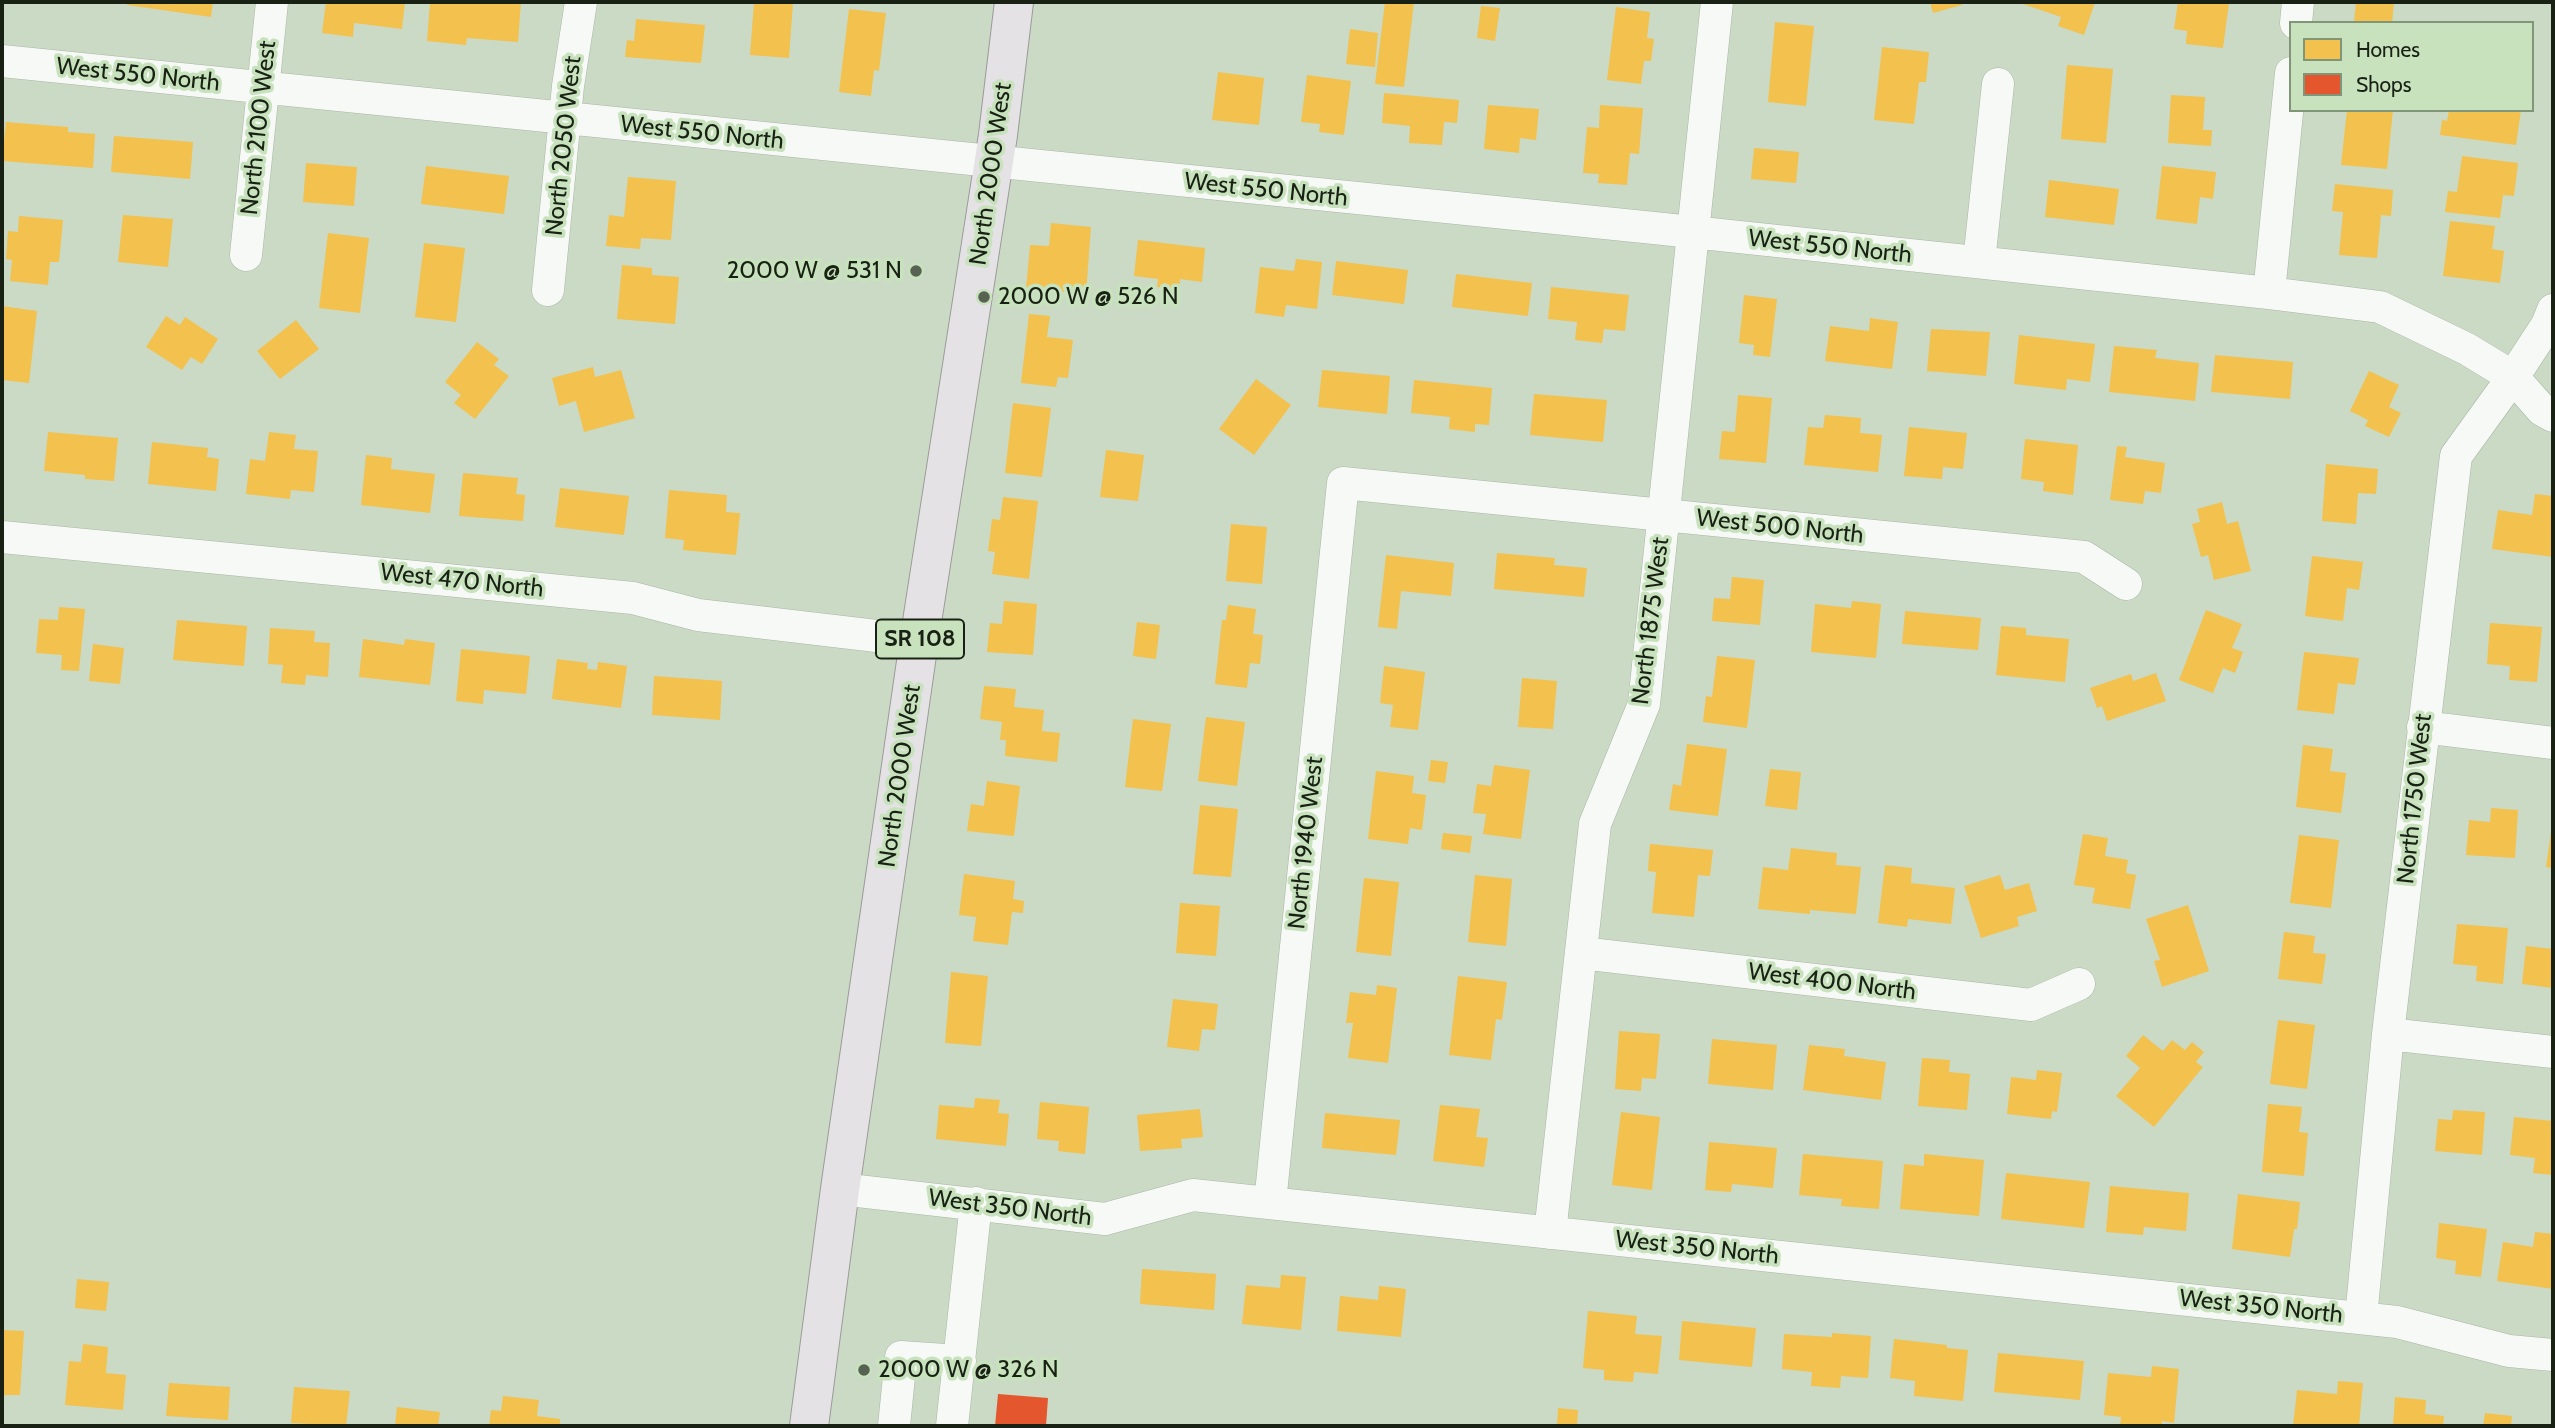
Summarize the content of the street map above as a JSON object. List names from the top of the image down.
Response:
{
  "streets": {
    "main road": ["North 2000 West", "SR 108"],
    "street": [
      "West 550 North",
      "North 2100 West",
      "North 2050 West",
      "West 500 North",
      "West 470 North",
      "North 1875 West",
      "North 1750 West",
      "North 1940 West",
      "West 400 North",
      "West 350 North"
    ]
  },
  "crossings": [
    ["West 550 North", "North 2100 West"],
    ["West 550 North", "North 2050 West"],
    ["West 550 North", "North 2000 West"],
    ["West 550 North", "North 1875 West"],
    ["West 550 North", "North 1750 West"],
    ["North 2000 West", "West 470 North"],
    ["North 2000 West", "West 350 North"],
    ["West 500 North", "North 1875 West"],
    ["West 500 North", "North 1940 West"],
    ["North 1875 West", "West 400 North"],
    ["North 1875 West", "West 350 North"],
    ["North 1750 West", "West 350 North"],
    ["North 1940 West", "West 350 North"]
  ],
  "places": ["2000 W @ 531 N", "2000 W @ 526 N", "2000 W @ 326 N"],
  "legend": ["Homes", "Shops"]
}
